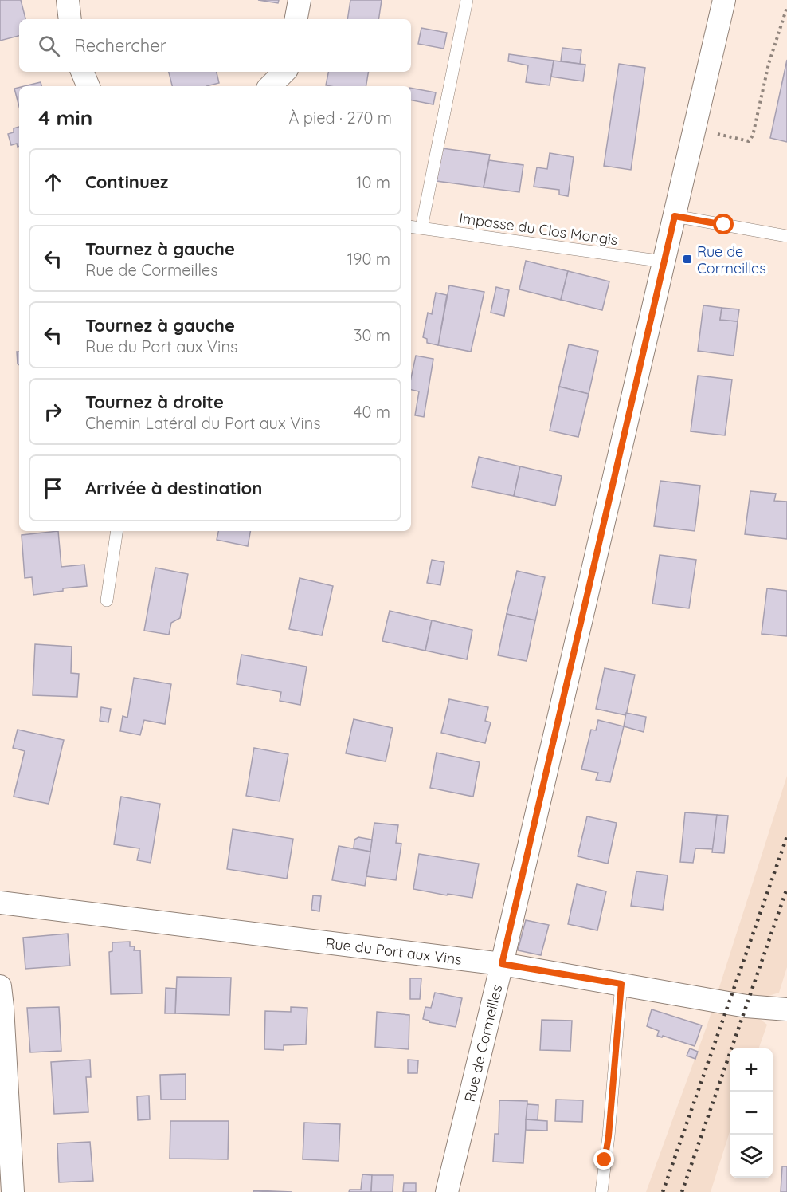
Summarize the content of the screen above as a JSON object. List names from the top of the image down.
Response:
{
  "streets": {
    "street": ["Rue du Port aux Vins", "Rue de Cormeilles"],
    "lane": ["Impasse du Clos Mongis"]
  },
  "crossings": [
    ["Impasse du Clos Mongis", "Rue de Cormeilles"],
    ["Rue du Port aux Vins", "Rue de Cormeilles"]
  ],
  "places": {
    "transit": ["Rue de Cormeilles"]
  },
  "page": {
    "search": "Rechercher",
    "heading": ["4 min", "À pied · 270 m"],
    "list": [
      ["Continuez", "10 m"],
      ["Tournez à gauche", "Rue de Cormeilles", "190 m"],
      ["Tournez à gauche", "Rue du Port aux Vins", "30 m"],
      ["Tournez à droite", "Chemin Latéral du Port aux Vins", "40 m"],
      "Arrivée à destination"
    ],
    "map_buttons": ["+", "−"]
  }
}
